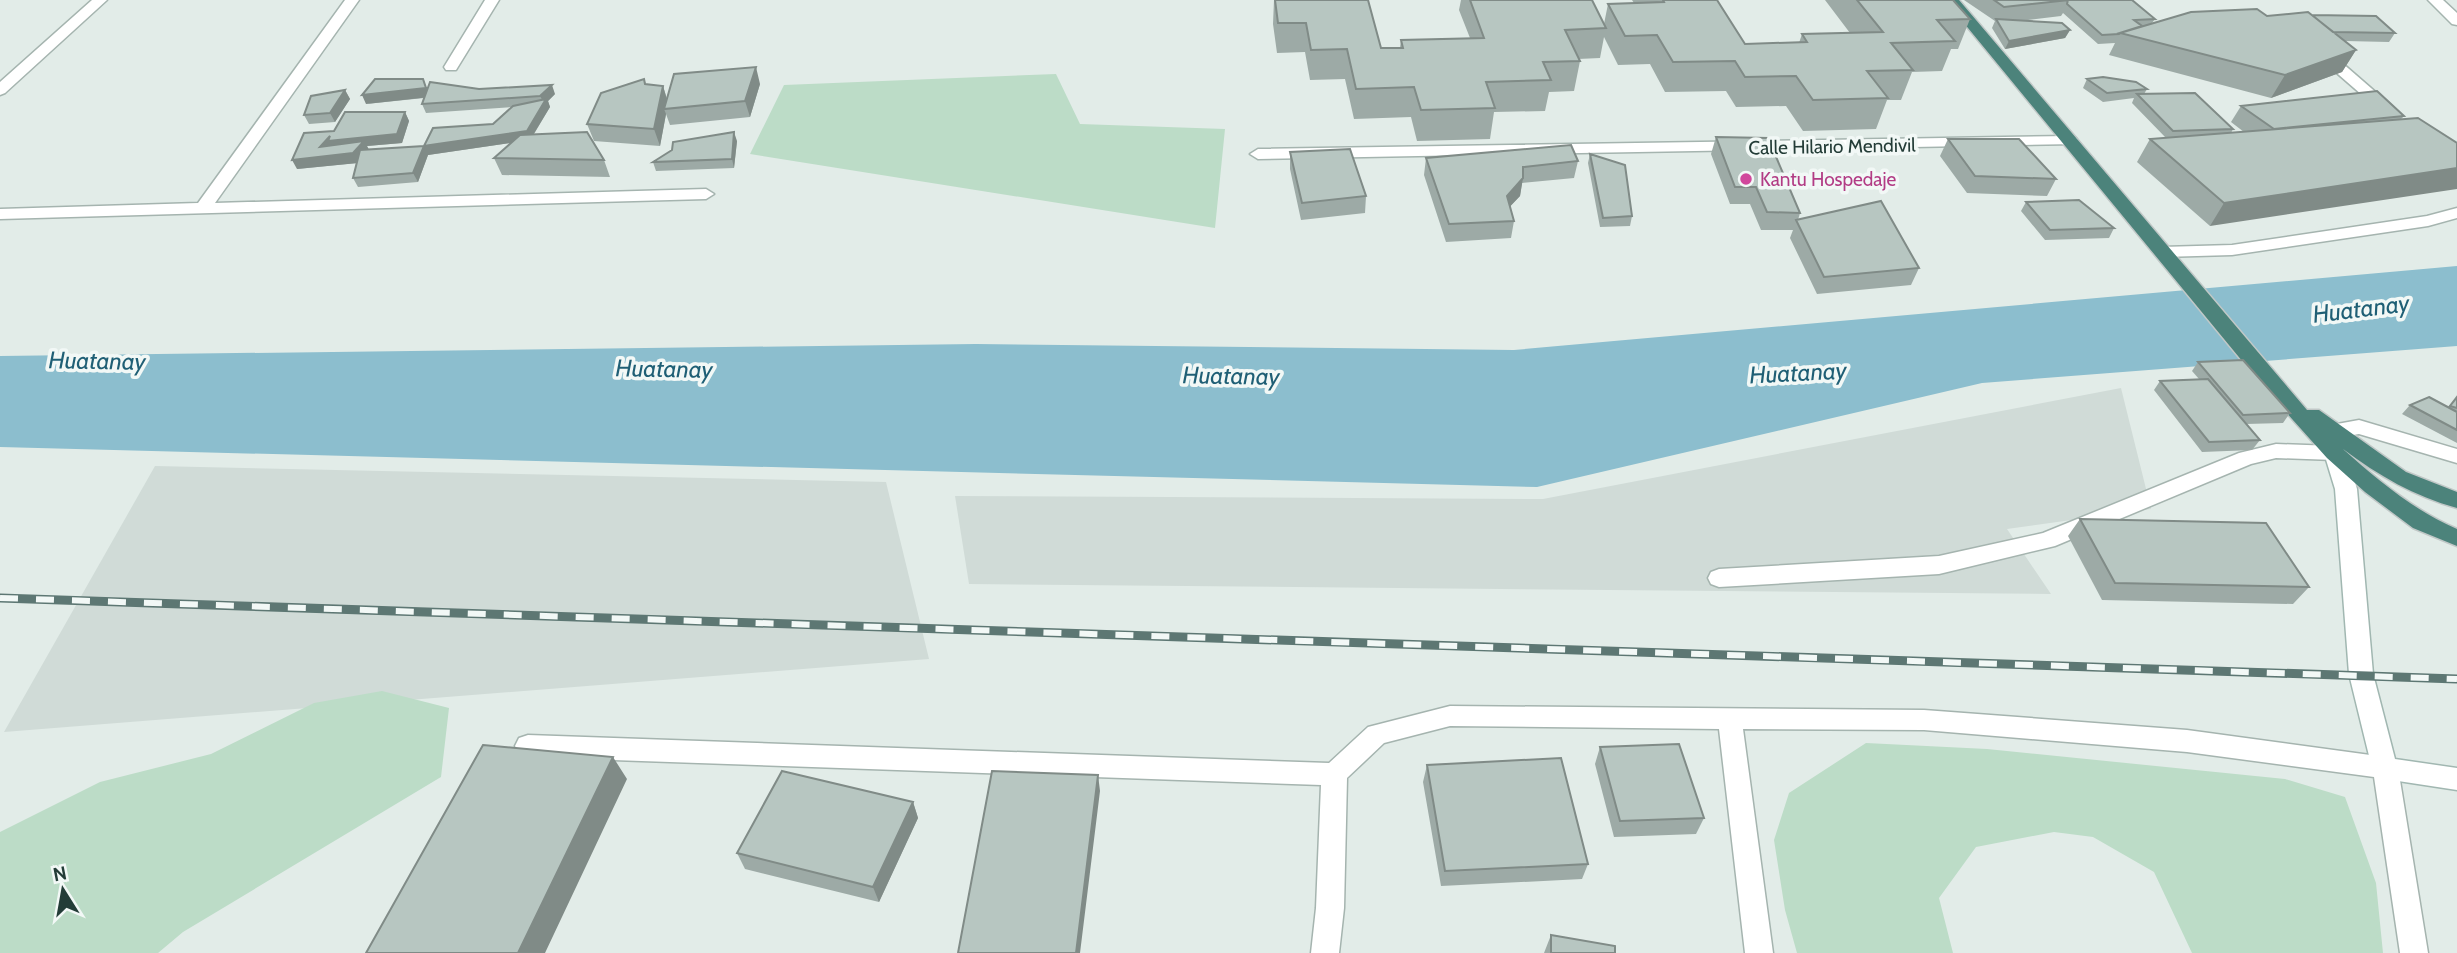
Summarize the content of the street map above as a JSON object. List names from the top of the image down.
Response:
{
  "streets": {
    "street": ["Calle Hilario Mendivil"]
  },
  "water": ["Huatanay"],
  "places": ["Kantu Hospedaje"],
  "north": "top"
}
